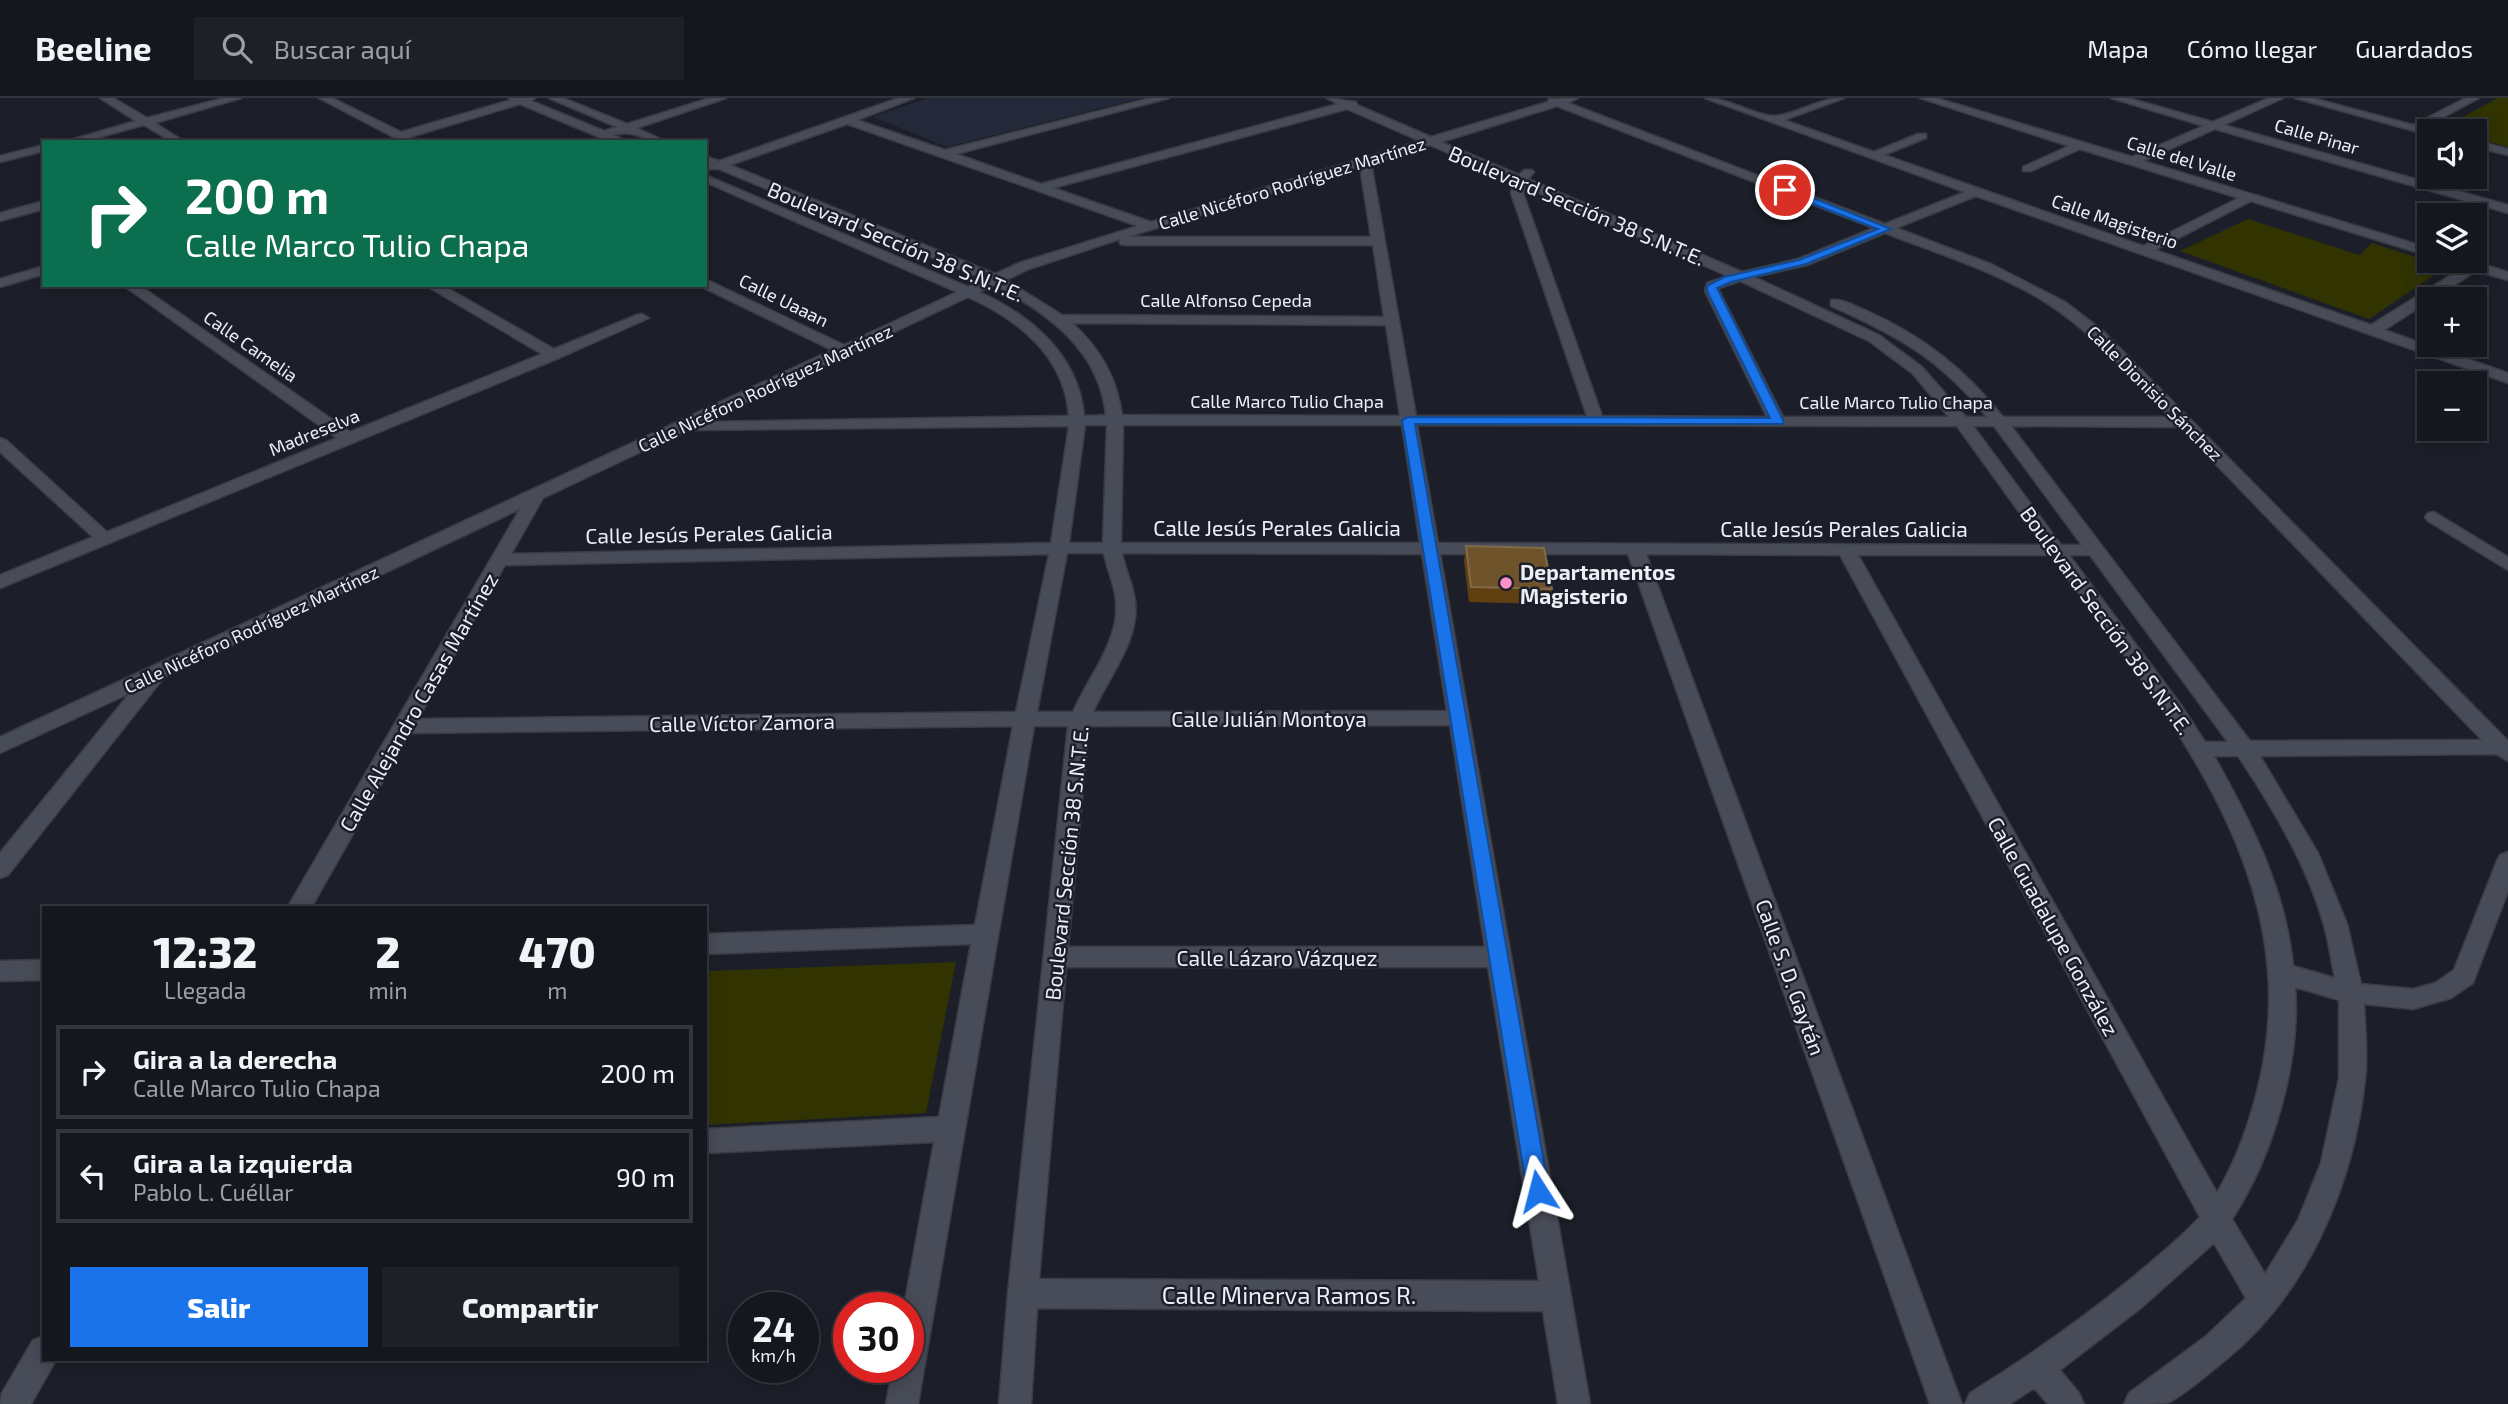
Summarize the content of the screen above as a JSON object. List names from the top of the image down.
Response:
{
  "streets": {
    "street": [
      "Calle Pinar",
      "Calle del Valle",
      "Calle Nicéforo Rodríguez Martínez",
      "Boulevard Sección 38 S.N.T.E.",
      "Calle Magisterio",
      "Calle Uaaan",
      "Calle Alfonso Cepeda",
      "Calle Camelia",
      "Calle Dionisio Sánchez",
      "Calle Marco Tulio Chapa",
      "Madreselva",
      "Calle Jesús Perales Galicia",
      "Calle Alejandro Casas Martínez",
      "Calle Julián Montoya",
      "Calle Víctor Zamora",
      "Calle Guadalupe González",
      "Calle Lázaro Vázquez",
      "Calle S. D. Gaytán",
      "Calle Minerva Ramos R."
    ]
  },
  "crossings": [
    ["Calle Nicéforo Rodríguez Martínez", "Boulevard Sección 38 S.N.T.E."],
    ["Calle Nicéforo Rodríguez Martínez", "Calle Uaaan"],
    ["Calle Nicéforo Rodríguez Martínez", "Calle Dionisio Sánchez"],
    ["Calle Nicéforo Rodríguez Martínez", "Calle Marco Tulio Chapa"],
    ["Calle Nicéforo Rodríguez Martínez", "Calle Alejandro Casas Martínez"],
    ["Boulevard Sección 38 S.N.T.E.", "Calle Alfonso Cepeda"],
    ["Boulevard Sección 38 S.N.T.E.", "Calle Marco Tulio Chapa"],
    ["Boulevard Sección 38 S.N.T.E.", "Calle Jesús Perales Galicia"],
    ["Boulevard Sección 38 S.N.T.E.", "Calle Julián Montoya"],
    ["Boulevard Sección 38 S.N.T.E.", "Calle Víctor Zamora"],
    ["Boulevard Sección 38 S.N.T.E.", "Calle Guadalupe González"],
    ["Boulevard Sección 38 S.N.T.E.", "Calle Lázaro Vázquez"],
    ["Boulevard Sección 38 S.N.T.E.", "Calle Minerva Ramos R."],
    ["Calle Camelia", "Madreselva"],
    ["Calle Dionisio Sánchez", "Calle Marco Tulio Chapa"],
    ["Calle Jesús Perales Galicia", "Calle Alejandro Casas Martínez"],
    ["Calle Jesús Perales Galicia", "Calle Guadalupe González"],
    ["Calle Jesús Perales Galicia", "Calle S. D. Gaytán"],
    ["Calle Alejandro Casas Martínez", "Calle Víctor Zamora"],
    ["Calle Julián Montoya", "Calle Víctor Zamora"]
  ],
  "places": ["Departamentos Magisterio"],
  "page": {
    "header": "Beeline",
    "search": "Buscar aquí",
    "nav": ["Mapa", "Cómo llegar", "Guardados"],
    "map_buttons": ["+", "−"],
    "turn": ["200 m", "Calle Marco Tulio Chapa"],
    "eta": [
      "12:32",
      "Llegada",
      "2",
      "min",
      "470",
      "m"
    ],
    "list": [
      {
        "name": "Gira a la derecha",
        "note": "Calle Marco Tulio Chapa",
        "value": "200 m"
      },
      {
        "name": "Gira a la izquierda",
        "note": "Pablo L. Cuéllar",
        "value": "90 m"
      }
    ],
    "buttons": ["Salir", "Compartir"],
    "speed": "24 km/h",
    "limit": "30"
  }
}
